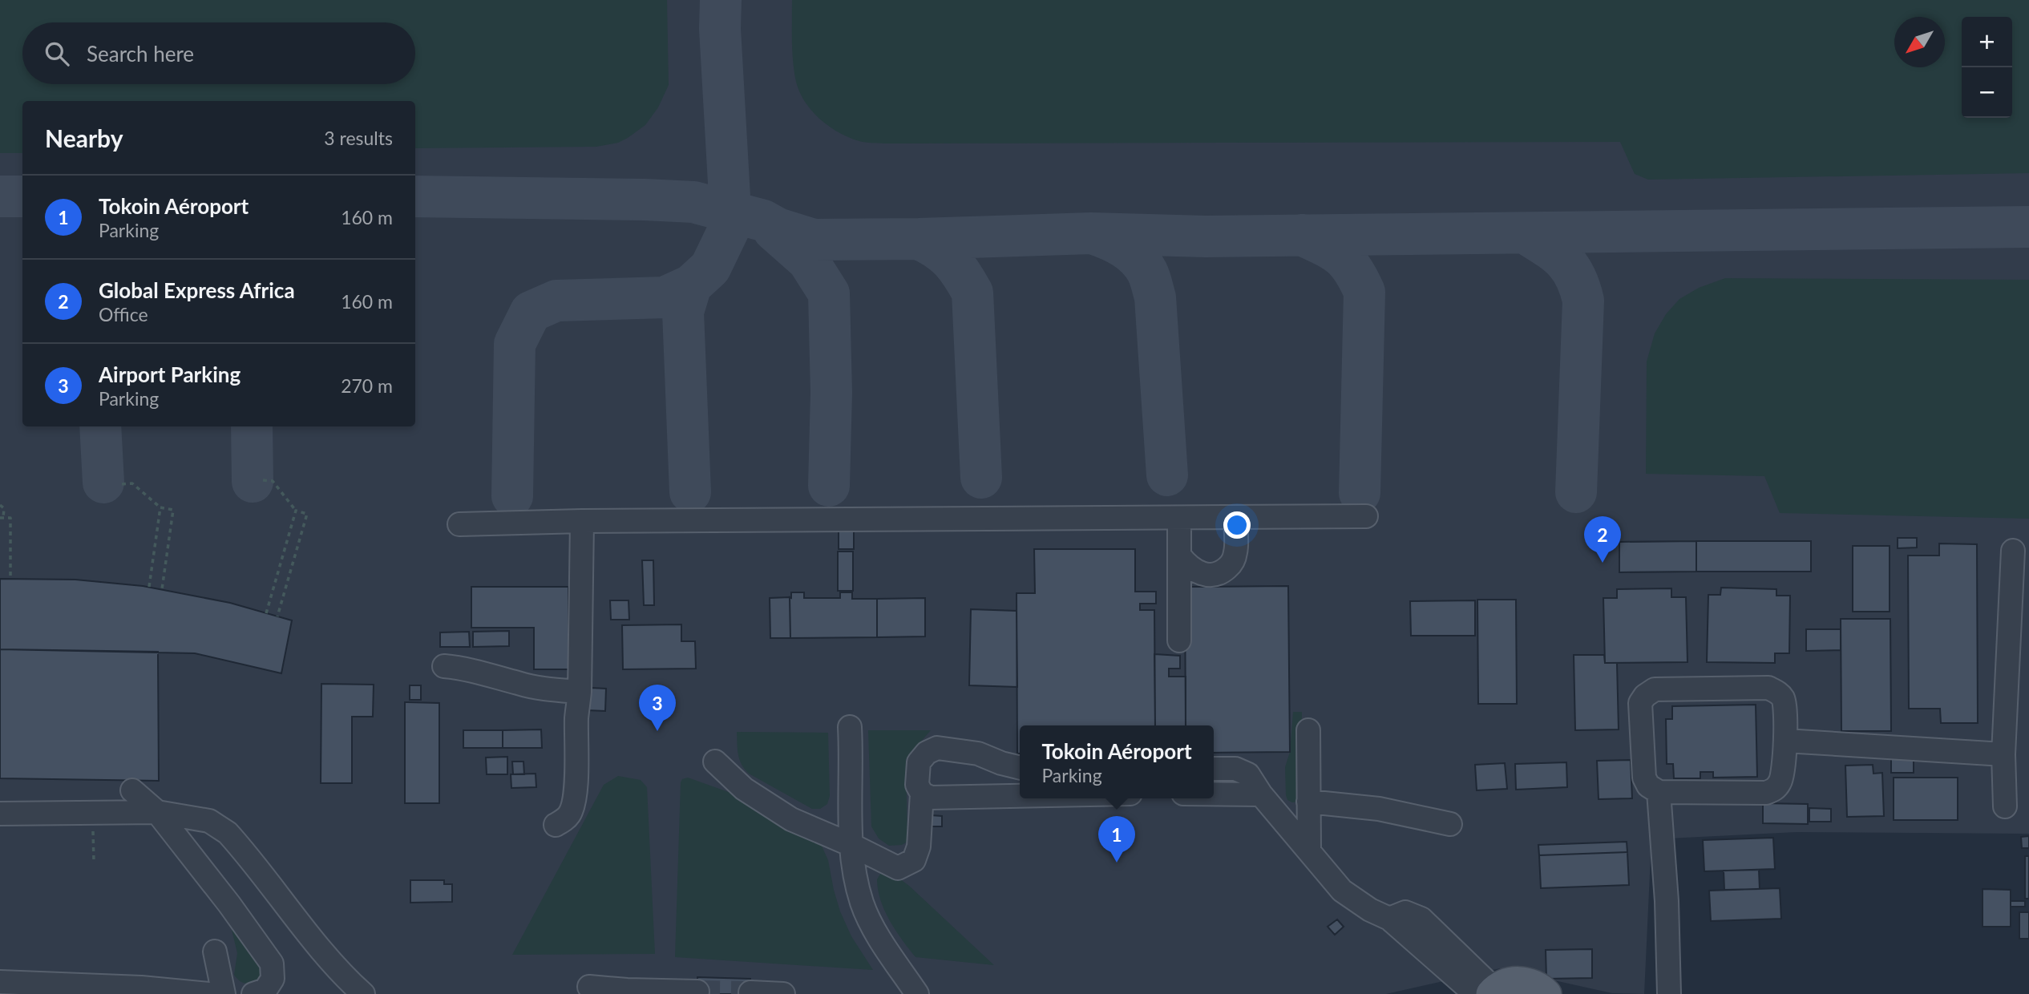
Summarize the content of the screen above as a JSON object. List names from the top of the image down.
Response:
{
  "north": "bottom left",
  "page": {
    "map_buttons": ["+", "−"],
    "search": "Search here",
    "heading": ["Nearby", "3 results"],
    "list": [
      {
        "mark": "1",
        "name": "Tokoin Aéroport",
        "note": "Parking",
        "value": "160 m"
      },
      {
        "mark": "2",
        "name": "Global Express Africa",
        "note": "Office",
        "value": "160 m"
      },
      {
        "mark": "3",
        "name": "Airport Parking",
        "note": "Parking",
        "value": "270 m"
      }
    ],
    "pins": ["2", "3", "1"],
    "popup": ["Tokoin Aéroport", "Parking"]
  }
}
